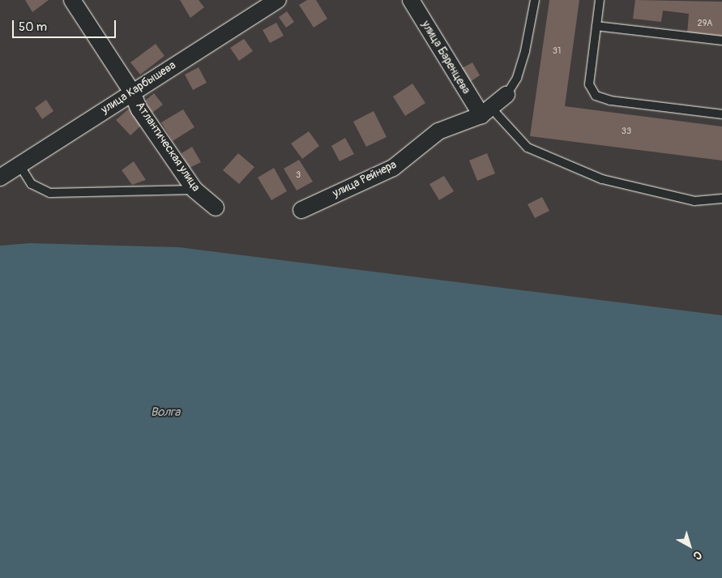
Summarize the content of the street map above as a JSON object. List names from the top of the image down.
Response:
{
  "streets": {
    "street": [
      "улица Баренцева",
      "улица Карбышева",
      "Атлантическая улица",
      "улица Рейнера"
    ]
  },
  "crossings": [
    ["улица Баренцева", "улица Рейнера"],
    ["улица Карбышева", "Атлантическая улица"]
  ],
  "water": ["Волга"],
  "house_numbers": [
    "29А",
    "31",
    "33",
    "3"
  ],
  "scale_bar": "50 m",
  "north": "bottom right"
}
